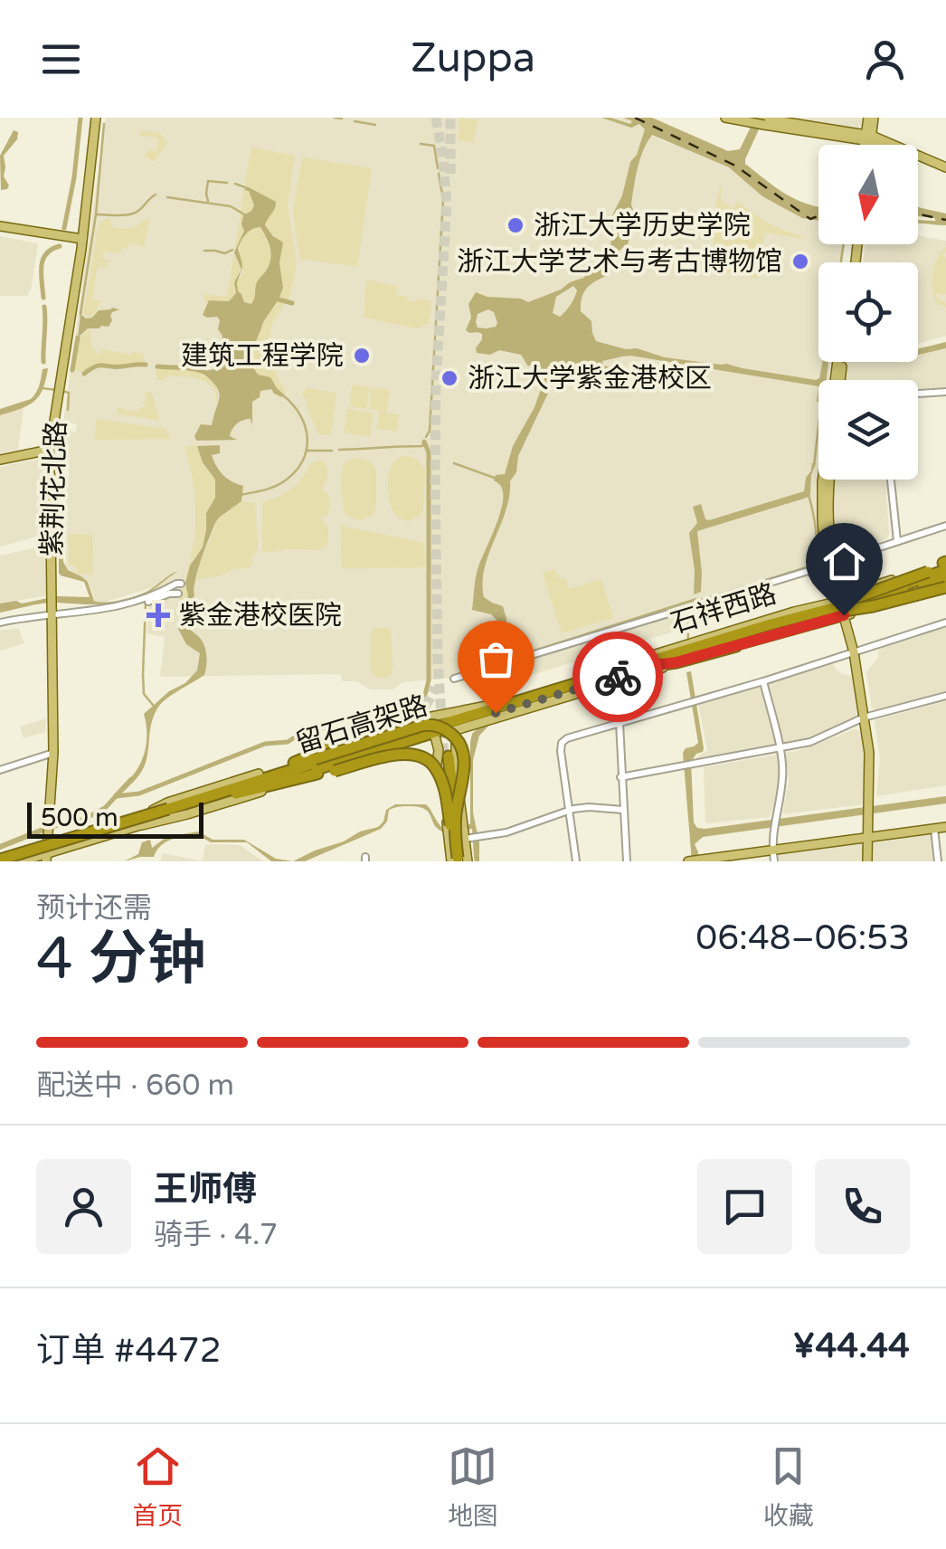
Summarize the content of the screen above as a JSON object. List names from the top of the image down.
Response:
{
  "streets": {
    "highway": ["留石高架路"],
    "main road": ["紫荆花北路", "石祥西路"]
  },
  "crossings": [
    ["石祥西路", "留石高架路"]
  ],
  "places": {
    "other": [
      "浙江大学历史学院",
      "浙江大学艺术与考古博物馆",
      "建筑工程学院",
      "浙江大学紫金港校区"
    ],
    "health": ["紫金港校医院"]
  },
  "scale_bar": "500 m",
  "north": "bottom",
  "page": {
    "header": "Zuppa",
    "scale": "500 m",
    "heading": ["4 分钟", "预计还需", "06:48–06:53"],
    "panel": [
      "王师傅",
      "骑手 · 4.7",
      "订单 #4472",
      "¥44.44"
    ],
    "bar": "配送中 · 660 m",
    "tabs": ["首页", "地图", "收藏"]
  }
}
